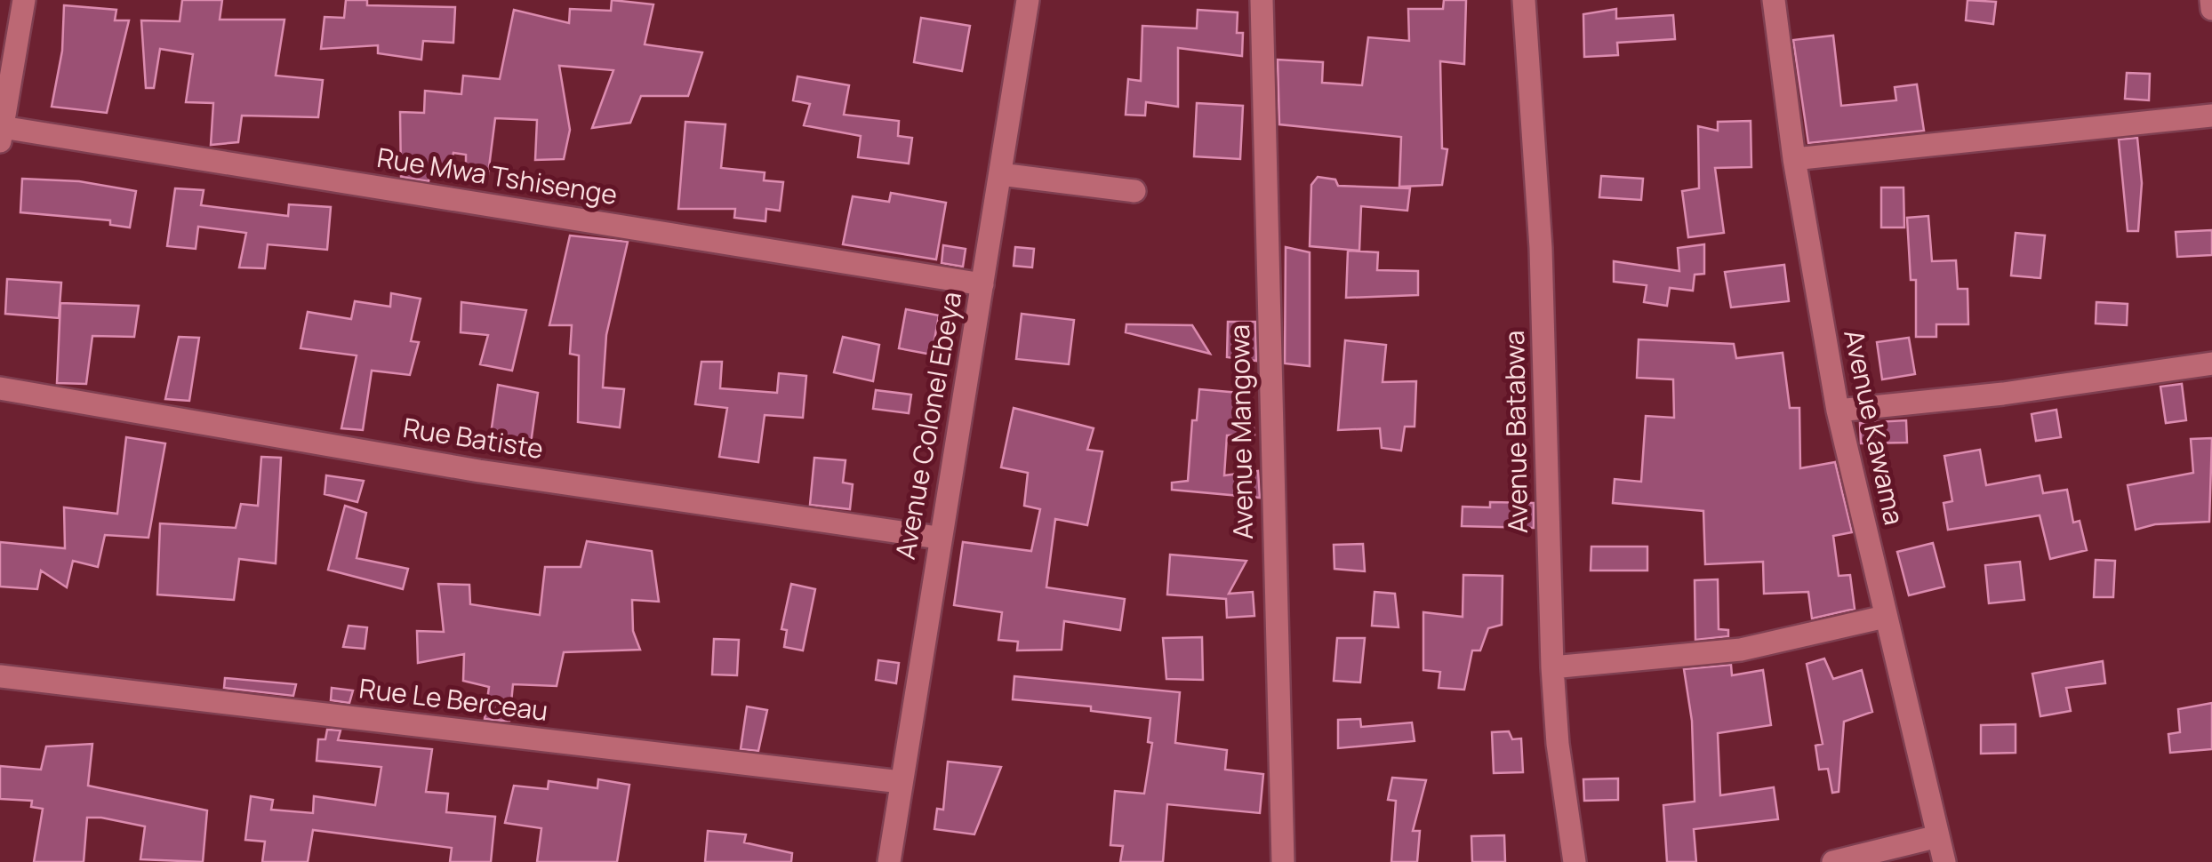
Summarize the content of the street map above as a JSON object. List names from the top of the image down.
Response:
{
  "streets": {
    "street": [
      "Rue Mwa Tshisenge",
      "Avenue Colonel Ebeya",
      "Avenue Kawama",
      "Avenue Mangowa",
      "Avenue Batabwa",
      "Rue Batiste",
      "Rue Le Berceau"
    ]
  },
  "crossings": [
    ["Rue Mwa Tshisenge", "Avenue Colonel Ebeya"],
    ["Avenue Colonel Ebeya", "Rue Batiste"],
    ["Avenue Colonel Ebeya", "Rue Le Berceau"]
  ]
}
